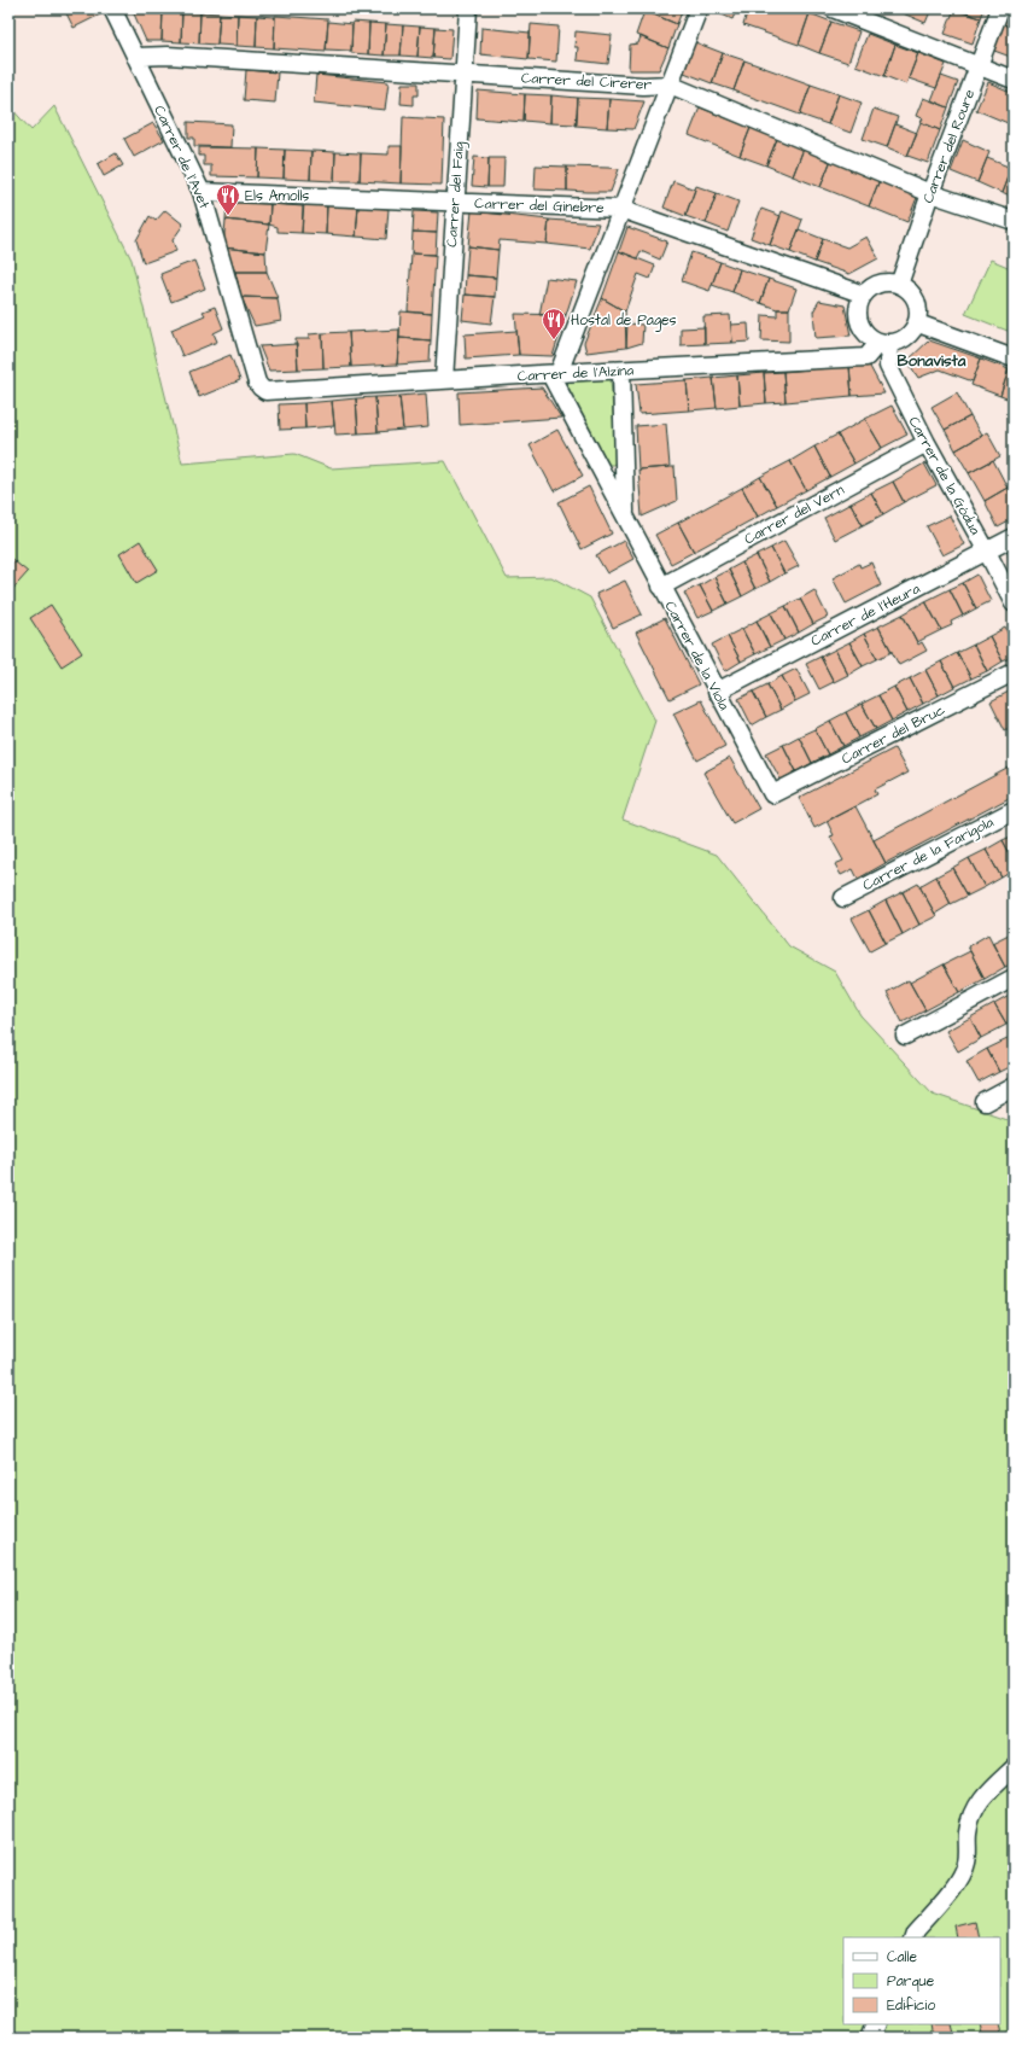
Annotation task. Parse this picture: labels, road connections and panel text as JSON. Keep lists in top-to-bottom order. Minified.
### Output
{"streets":{"street":["Carrer del Cirerer","Carrer del Roure","Carrer de l'Avet","Carrer del Faig","Carrer del Ginebre","Carrer de l'Alzina","Carrer de la Gódua","Carrer del Vern","Carrer de l'Heura","Carrer de la Viola","Carrer del Bruc","Carrer de la Farigola"]},"crossings":[["Carrer del Cirerer","Carrer del Roure"],["Carrer del Cirerer","Carrer de l'Avet"],["Carrer del Cirerer","Carrer del Faig"],["Carrer del Roure","Carrer del Ginebre"],["Carrer del Roure","Carrer de l'Alzina"],["Carrer del Roure","Carrer de la Gódua"],["Carrer de l'Avet","Carrer del Ginebre"],["Carrer de l'Avet","Carrer de l'Alzina"],["Carrer del Faig","Carrer del Ginebre"],["Carrer del Faig","Carrer de l'Alzina"],["Carrer del Ginebre","Carrer de l'Alzina"],["Carrer del Ginebre","Carrer de la Gódua"],["Carrer de l'Alzina","Carrer de la Gódua"],["Carrer de l'Alzina","Carrer de la Viola"],["Carrer de la Gódua","Carrer del Vern"],["Carrer de la Gódua","Carrer de l'Heura"],["Carrer del Vern","Carrer de la Viola"],["Carrer de l'Heura","Carrer de la Viola"],["Carrer de la Viola","Carrer del Bruc"]],"districts":["Bonavista"],"places":{"restaurant":["Els Amolls","Hostal de Pages"]},"legend":["Calle","Parque","Edificio"]}
